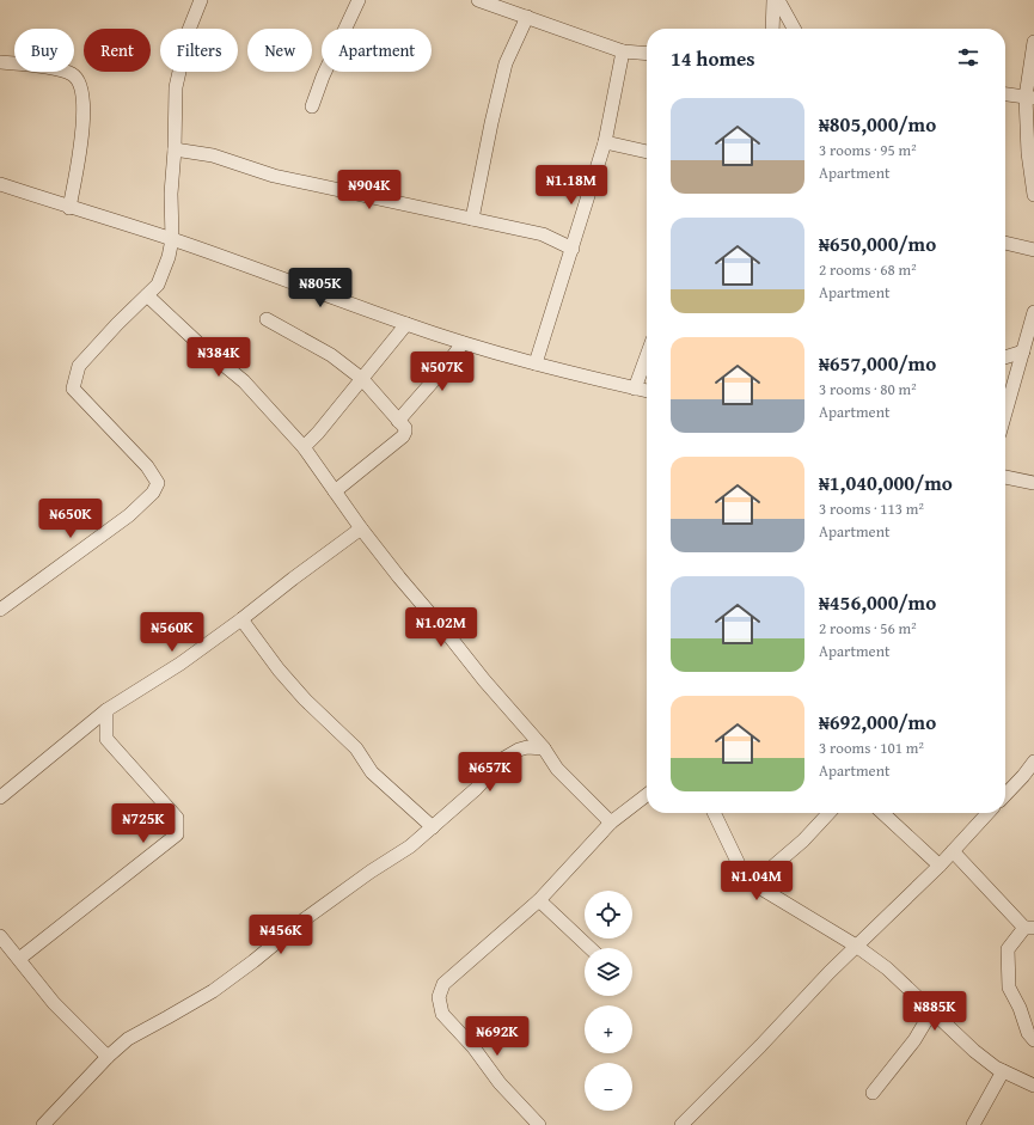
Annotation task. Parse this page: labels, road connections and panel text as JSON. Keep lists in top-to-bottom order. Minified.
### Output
{"page":{"chip":["Buy","Rent","Filters","New","Apartment"],"heading":"14 homes","list":[{"name":"₦805,000/mo","note":"3 rooms · 95 m² · Apartment"},{"name":"₦650,000/mo","note":"2 rooms · 68 m² · Apartment"},{"name":"₦657,000/mo","note":"3 rooms · 80 m² · Apartment"},{"name":"₦1,040,000/mo","note":"3 rooms · 113 m² · Apartment"},{"name":"₦456,000/mo","note":"2 rooms · 56 m² · Apartment"},{"name":"₦692,000/mo","note":"3 rooms · 101 m² · Apartment"}],"price":["₦1.18M","₦904K","₦805K","₦384K","₦507K","₦650K","₦1.02M","₦560K","₦657K","₦725K","₦1.04M","₦456K","₦885K","₦692K"],"map_buttons":["+","−"]}}
